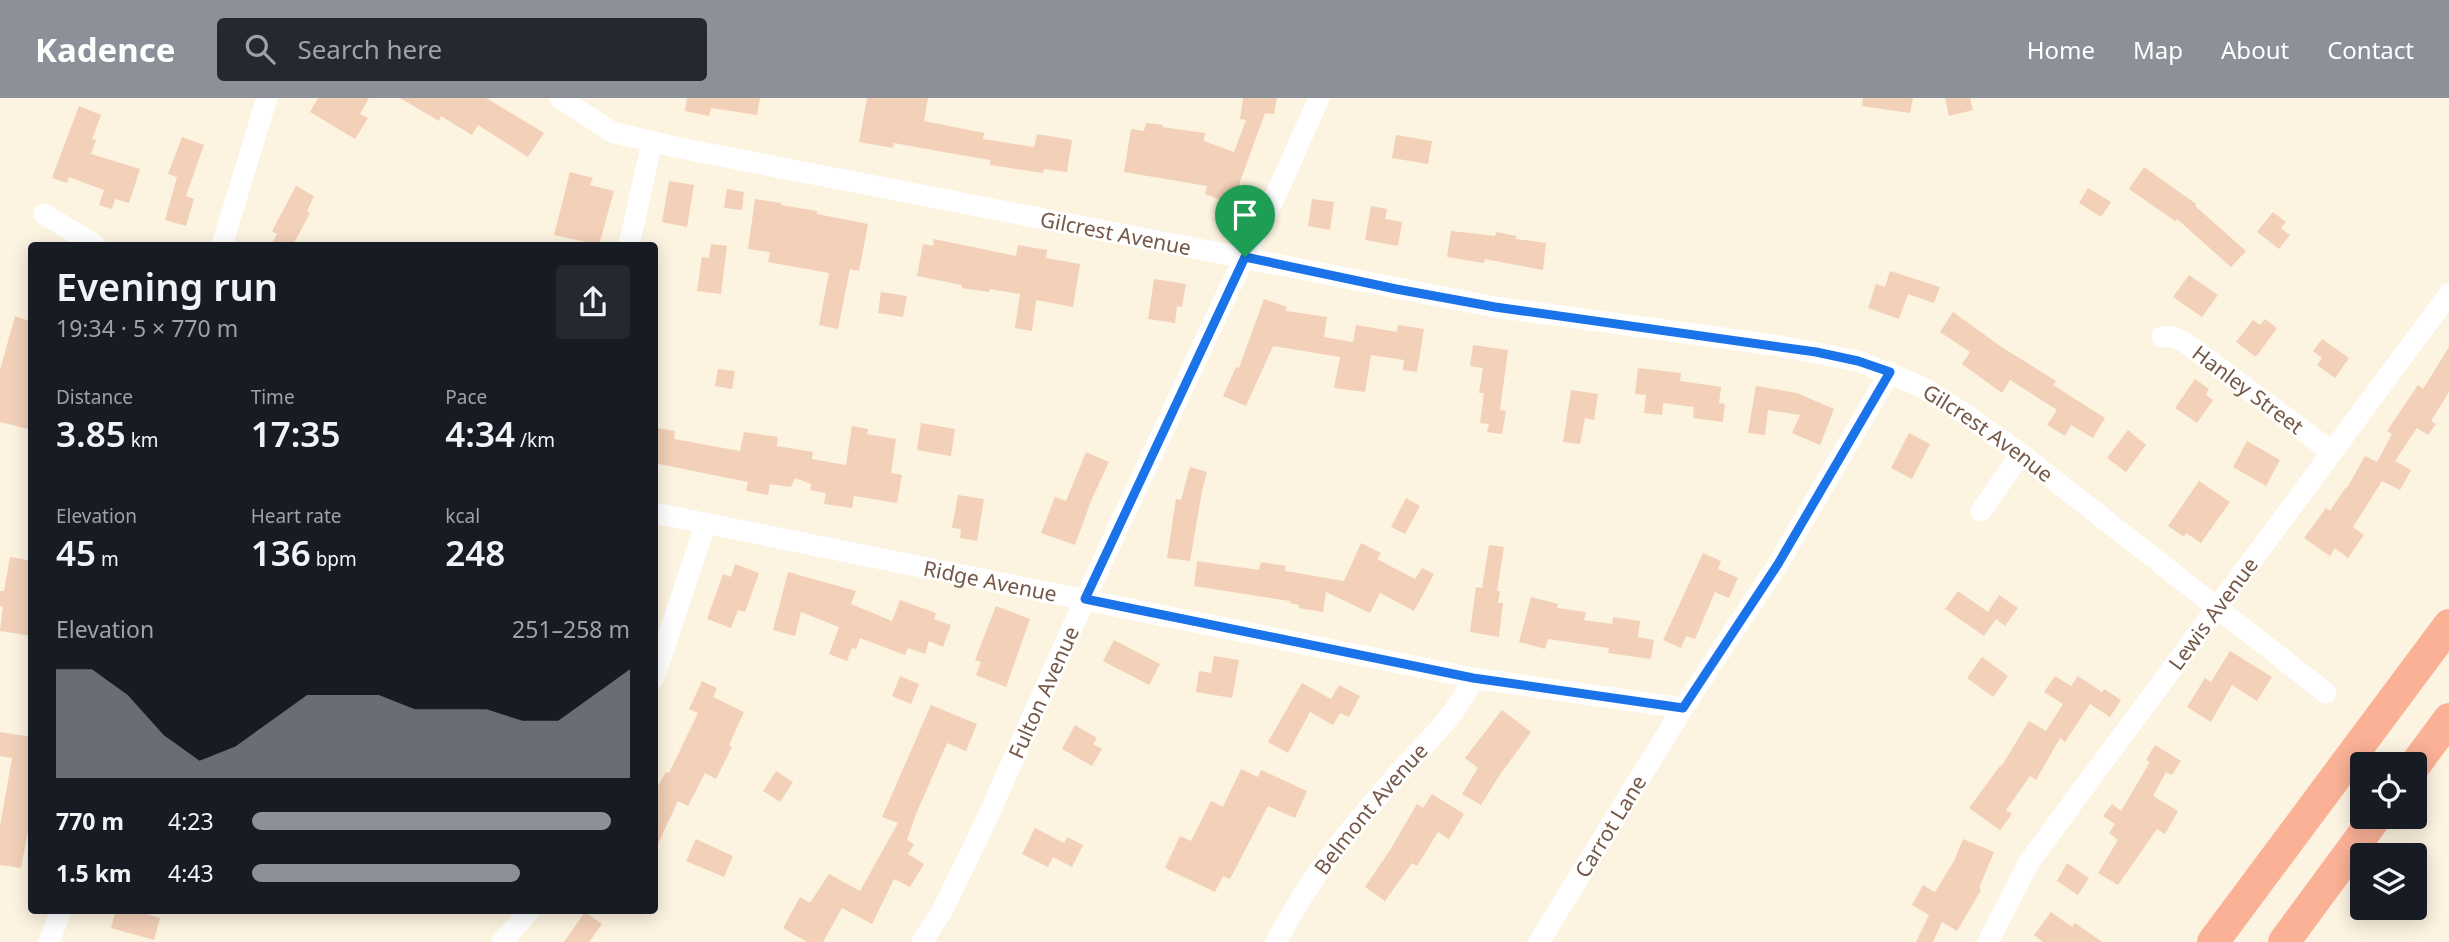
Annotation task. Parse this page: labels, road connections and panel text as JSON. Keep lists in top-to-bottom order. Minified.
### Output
{"streets":{"street":["Gilcrest Avenue","Hanley Street","Ridge Avenue","Lewis Avenue","Fulton Avenue","Belmont Avenue","Carrot Lane"]},"crossings":[["Gilcrest Avenue","Lewis Avenue"],["Gilcrest Avenue","Fulton Avenue"],["Hanley Street","Lewis Avenue"],["Ridge Avenue","Fulton Avenue"],["Ridge Avenue","Belmont Avenue"],["Ridge Avenue","Carrot Lane"]],"page":{"header":"Kadence","search":"Search here","nav":["Home","Map","About","Contact"],"heading":["Evening run","19:34 · 5 × 770 m"],"stats":[["Distance","3.85 km"],["Time","17:35"],["Pace","4:34 /km"],["Elevation","45 m"],["Heart rate","136 bpm"],["kcal","248"]],"chart":["Elevation","251–258 m"],"list":[{"name":"770 m","note":"4:23"},{"name":"1.5 km","note":"4:43"}]}}
